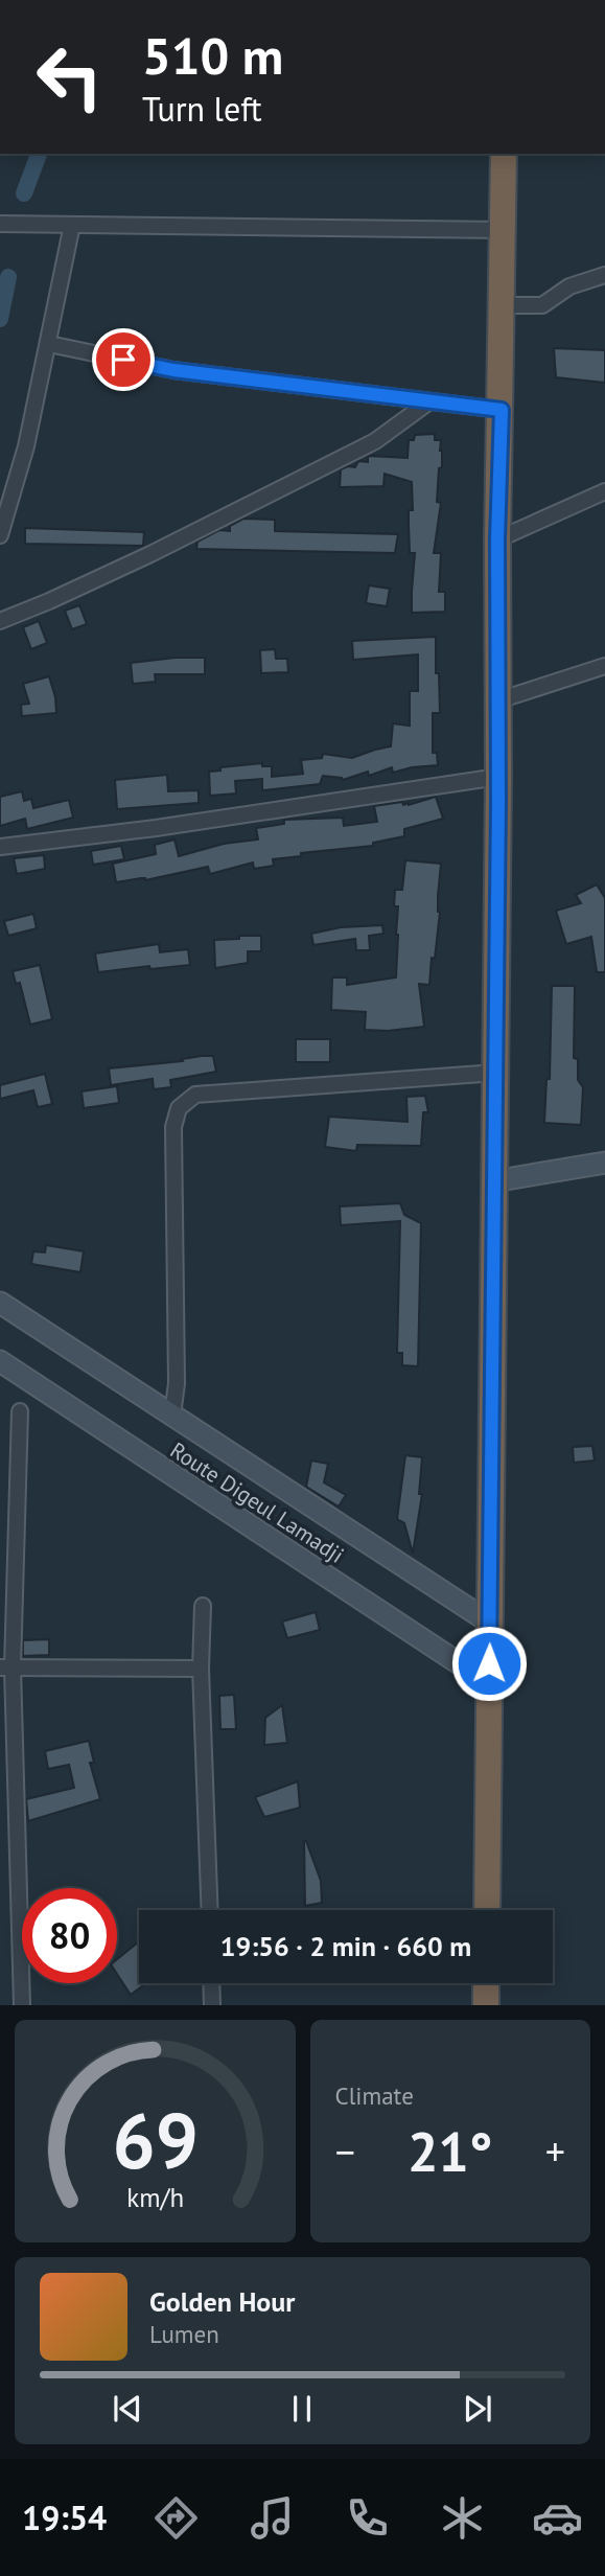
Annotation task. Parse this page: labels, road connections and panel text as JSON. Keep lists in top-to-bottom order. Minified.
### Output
{"streets":{"main road":["Route Digeul Lamadji"]},"page":{"turn":["510 m","Turn left"],"limit":"80","trip":"19:56 · 2 min · 660 m","tile":"Climate","heat":["−","21°","+"],"song":["Golden Hour","Lumen"],"tabs":"19:54","gauge":["69","km/h"]}}
